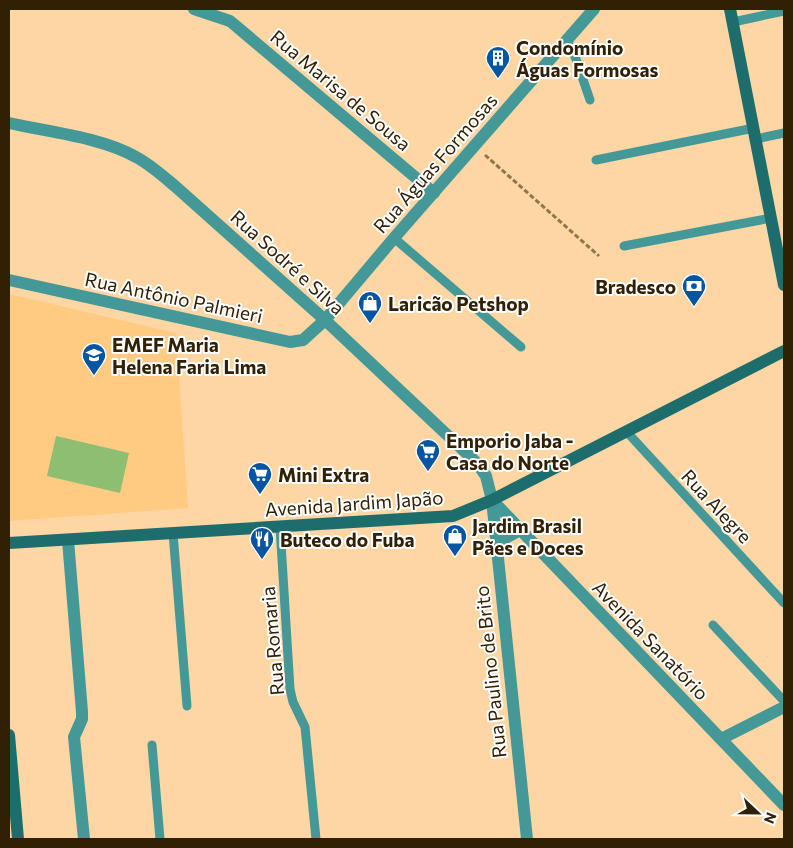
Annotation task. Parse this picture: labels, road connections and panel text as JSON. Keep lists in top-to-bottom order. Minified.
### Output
{"streets":{"main road":["Avenida Jardim Japão"],"street":["Rua Marisa de Sousa","Rua Águas Formosas","Rua Sodré e Silva","Rua Antônio Palmieri","Avenida Sanatório","Rua Paulino de Brito"],"lane":["Rua Alegre","Rua Romaria"]},"crossings":[["Rua Marisa de Sousa","Rua Águas Formosas"],["Rua Águas Formosas","Rua Sodré e Silva"],["Rua Águas Formosas","Rua Antônio Palmieri"],["Rua Sodré e Silva","Rua Antônio Palmieri"],["Rua Sodré e Silva","Avenida Jardim Japão"],["Rua Sodré e Silva","Avenida Sanatório"],["Rua Sodré e Silva","Rua Paulino de Brito"],["Avenida Jardim Japão","Rua Alegre"],["Avenida Jardim Japão","Avenida Sanatório"],["Avenida Jardim Japão","Rua Romaria"],["Avenida Jardim Japão","Rua Paulino de Brito"],["Avenida Sanatório","Rua Paulino de Brito"]],"places":{"building":["Condomínio Águas Formosas"],"bank":["Bradesco"],"shop":["Laricão Petshop","Jardim Brasil Pães e Doces"],"school or university":["EMEF Maria Helena Faria Lima"],"supermarket":["Emporio Jaba - Casa do Norte","Mini Extra"],"restaurant":["Buteco do Fuba"]},"north":"right"}
